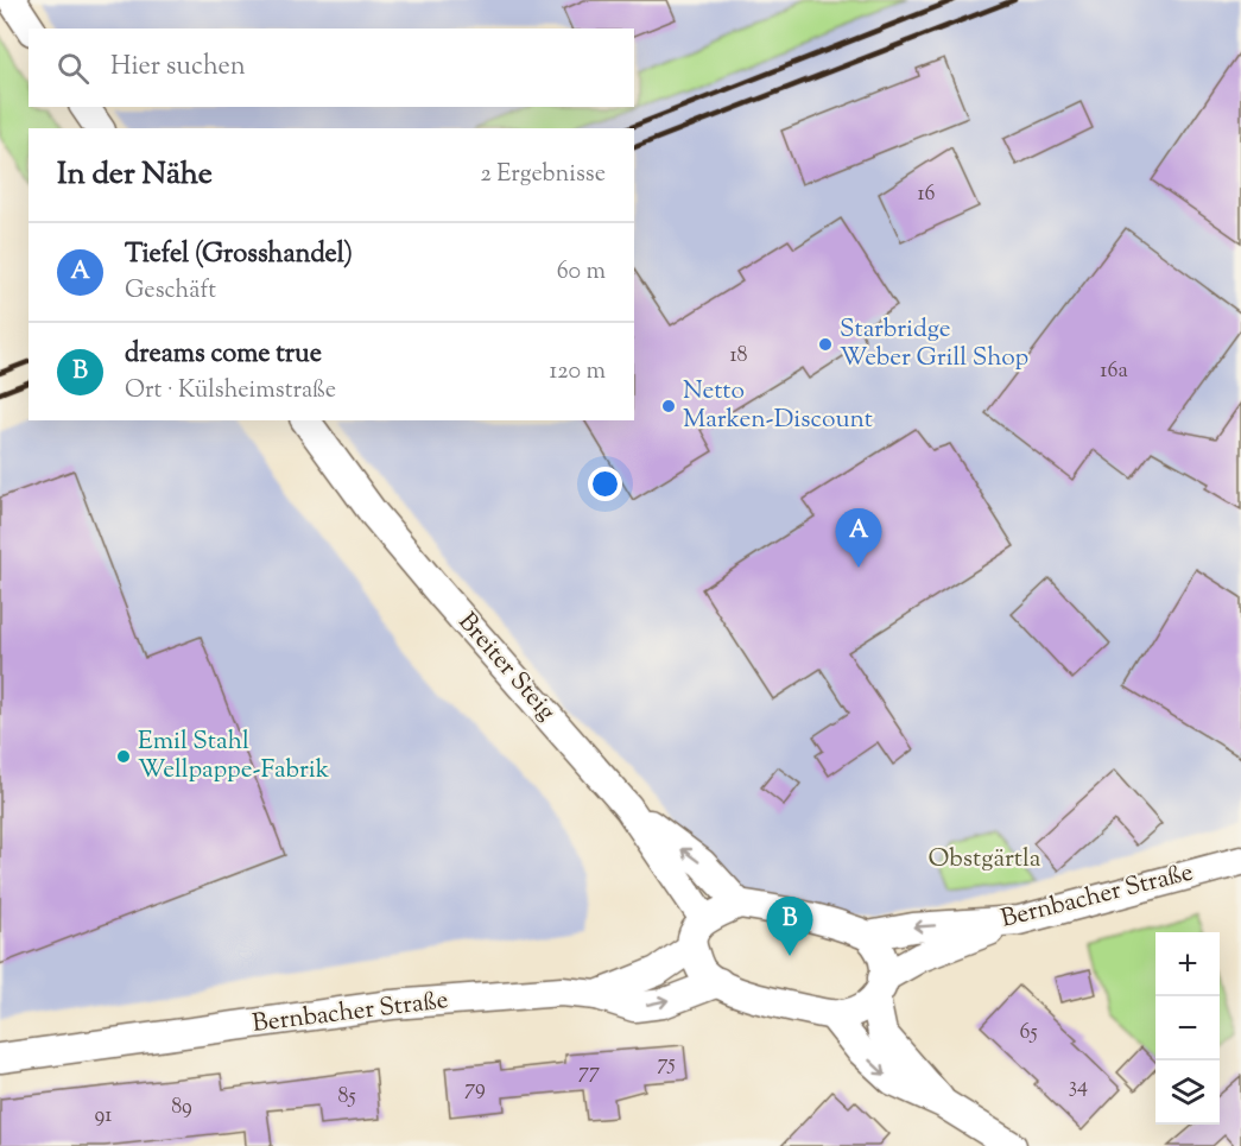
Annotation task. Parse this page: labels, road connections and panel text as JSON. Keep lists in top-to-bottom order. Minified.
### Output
{"streets":{"street":["Breiter Steig","Bernbacher Straße"]},"parks":["Obstgärtla"],"places":["Starbridge Weber Grill Shop","Netto Marken-Discount","Emil Stahl Wellpappe-Fabrik"],"house_numbers":["16","18","16a","65","75","77","34","79","85","89","91"],"page":{"search":"Hier suchen","heading":["In der Nähe","2 Ergebnisse"],"list":[{"mark":"A","name":"Tiefel (Grosshandel)","note":"Geschäft","value":"60 m"},{"mark":"B","name":"dreams come true","note":"Ort · Külsheimstraße","value":"120 m"}],"pins":["A","B"],"map_buttons":["+","−"]}}
